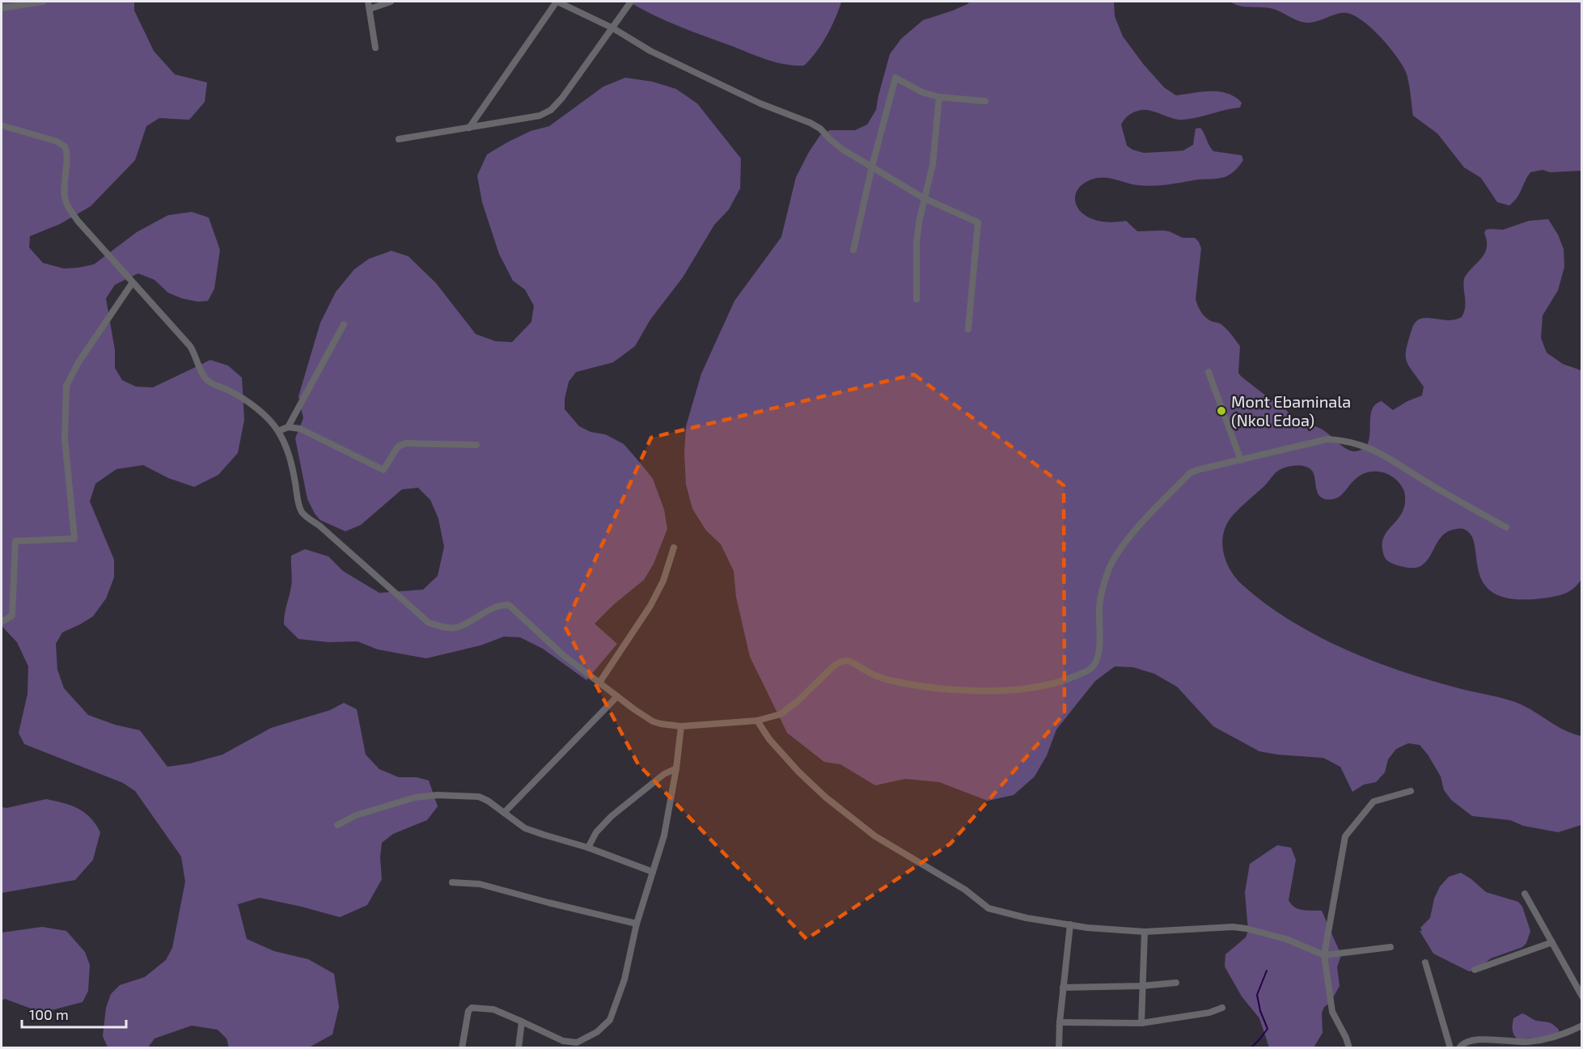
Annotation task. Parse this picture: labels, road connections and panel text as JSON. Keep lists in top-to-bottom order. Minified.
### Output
{"places":["Mont Ebaminala (Nkol Edoa)"],"scale_bar":"100 m"}
